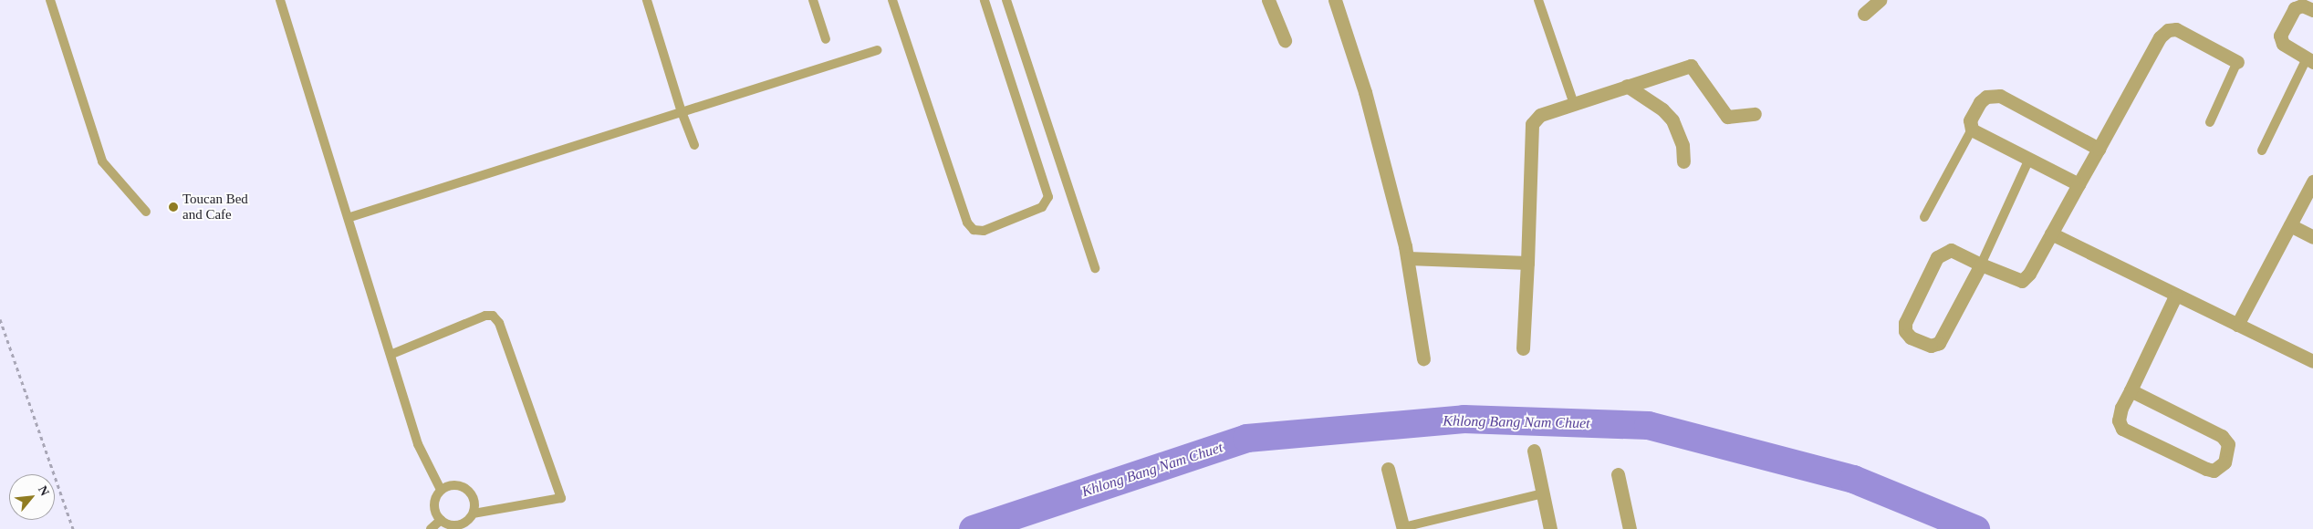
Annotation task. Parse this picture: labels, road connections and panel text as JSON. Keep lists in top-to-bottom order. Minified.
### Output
{"water":["Khlong Bang Nam Chuet"],"places":["Toucan Bed and Cafe"],"north":"top right"}
